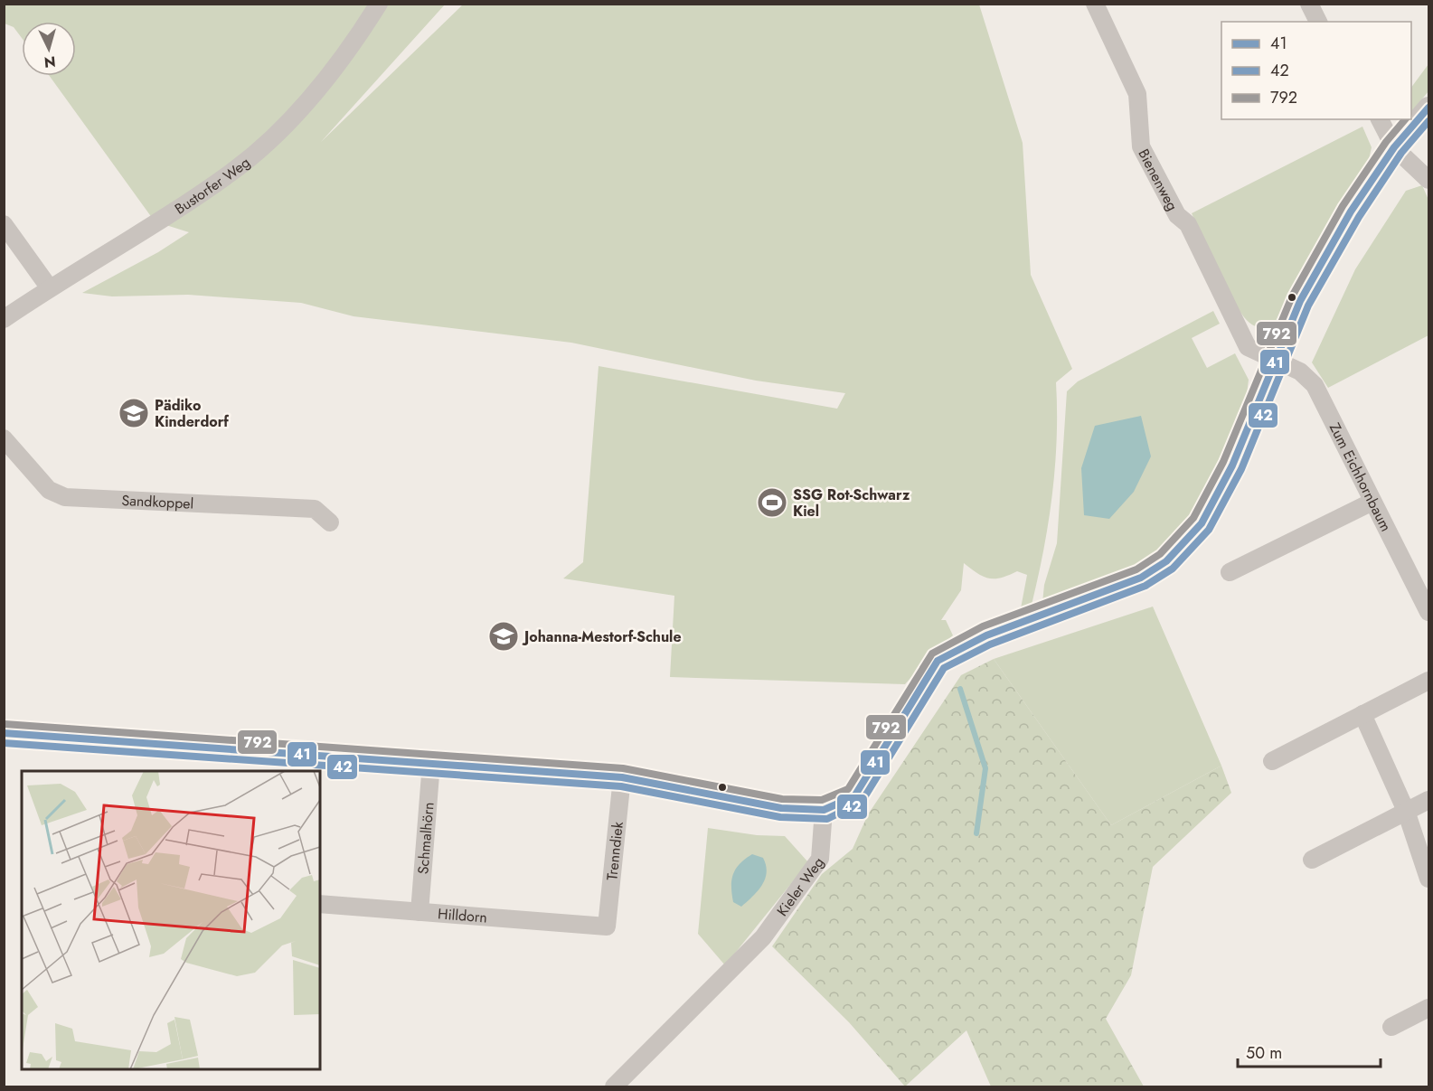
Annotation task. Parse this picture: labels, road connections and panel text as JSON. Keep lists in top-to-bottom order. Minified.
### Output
{"streets":{"street":["Bienenweg","Bustorfer Weg","Zum Eichhornbaum","Sandkoppel","Schmalhörn","Trenndiek","Kieler Weg","Hilldorn"]},"crossings":[["Bienenweg","Zum Eichhornbaum"],["Schmalhörn","Hilldorn"],["Trenndiek","Hilldorn"]],"places":{"school or university":["Pädiko Kinderdorf","Johanna-Mestorf-Schule"],"sports":["SSG Rot-Schwarz Kiel"]},"lines":["transit line 41","transit line 792","transit line 42"],"legend":["41","42","792"],"scale_bar":"50 m","north":"bottom"}
